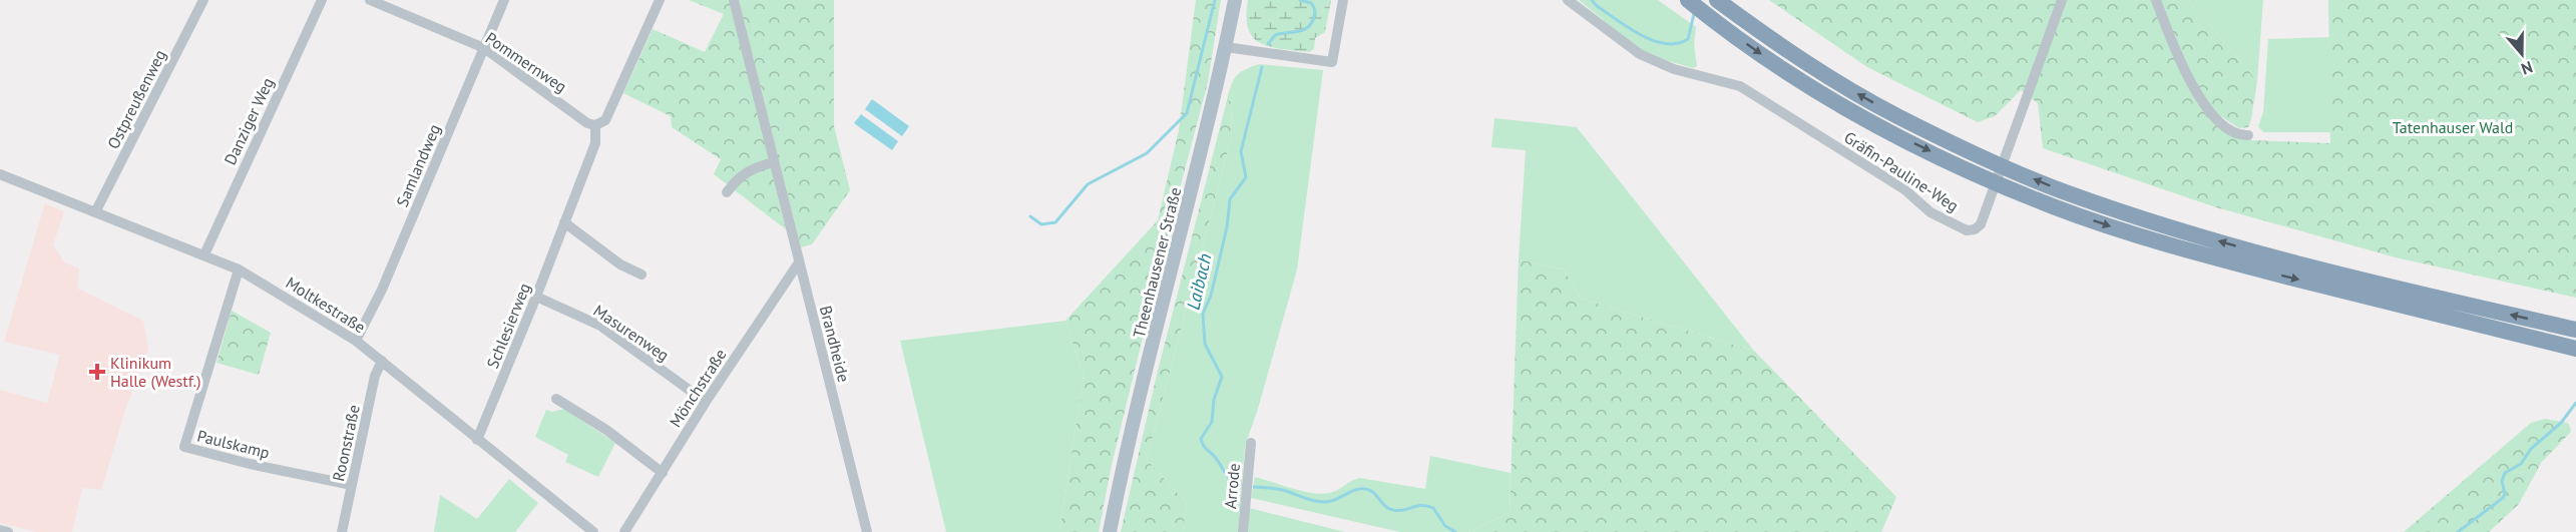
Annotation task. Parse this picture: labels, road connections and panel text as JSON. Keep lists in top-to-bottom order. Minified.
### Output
{"streets":{"main road":["Theenhausener Straße"],"street":["Pommernweg","Ostpreußenweg","Danziger Weg","Samlandweg","Gräfin-Pauline-Weg","Moltkestraße","Schlesierweg","Masurenweg","Brandheide","Mönchstraße","Roonstraße","Paulskamp","Arrode"]},"crossings":[["Pommernweg","Samlandweg"],["Pommernweg","Schlesierweg"],["Ostpreußenweg","Moltkestraße"],["Danziger Weg","Moltkestraße"],["Samlandweg","Moltkestraße"],["Moltkestraße","Schlesierweg"],["Moltkestraße","Roonstraße"],["Moltkestraße","Paulskamp"],["Schlesierweg","Masurenweg"],["Masurenweg","Mönchstraße"],["Brandheide","Mönchstraße"],["Roonstraße","Paulskamp"]],"water":["Laibach"],"parks":["Tatenhauser Wald"],"places":{"health":["Klinikum Halle (Westf.)"]},"north":"bottom"}
